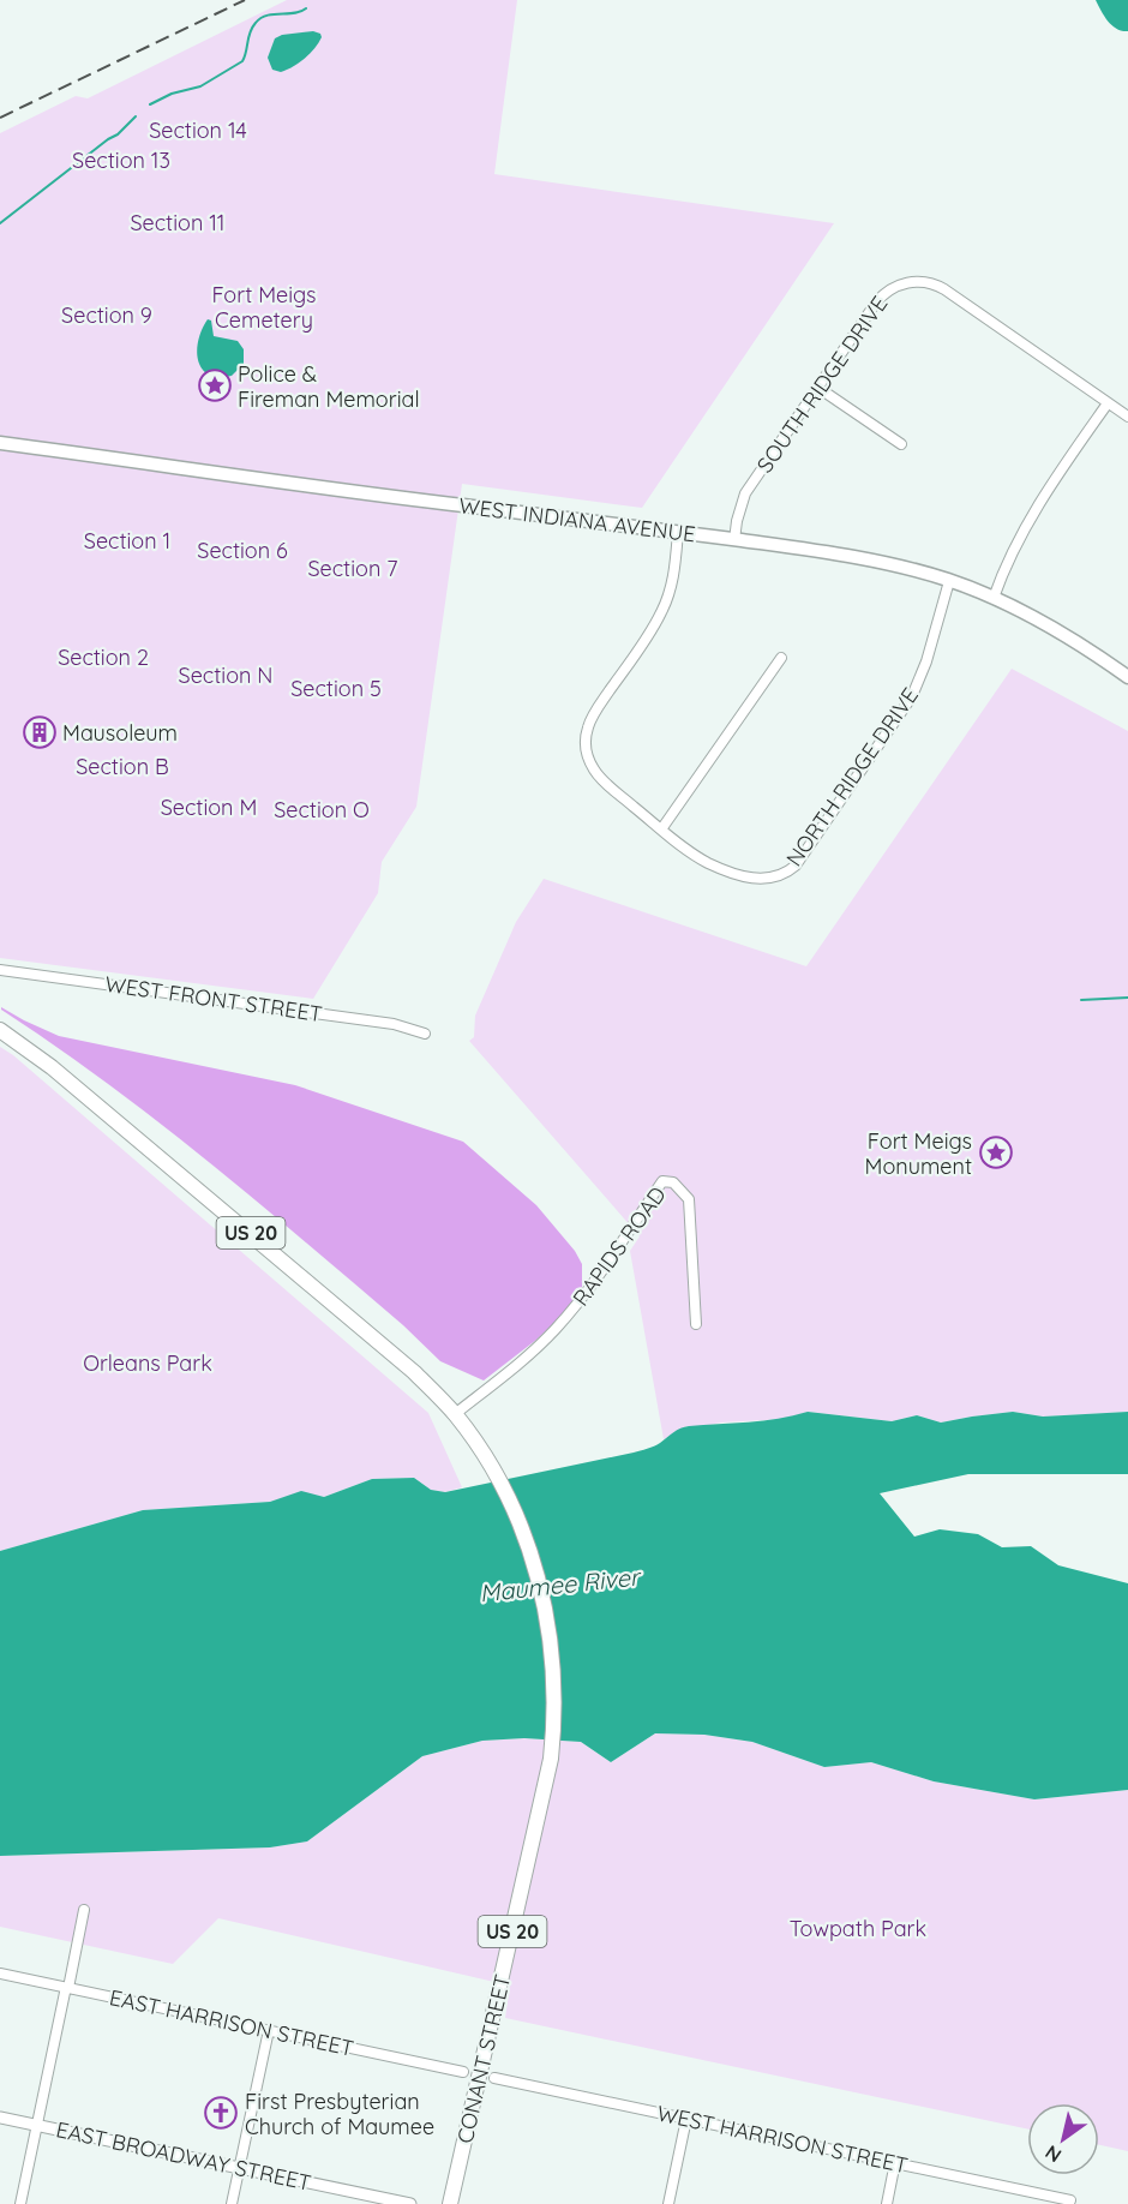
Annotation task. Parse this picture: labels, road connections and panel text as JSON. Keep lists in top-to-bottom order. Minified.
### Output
{"streets":{"main road":["WEST INDIANA AVENUE","US 20","CONANT STREET"],"street":["SOUTH RIDGE DRIVE","NORTH RIDGE DRIVE","WEST FRONT STREET","RAPIDS ROAD","EAST HARRISON STREET","WEST HARRISON STREET","EAST BROADWAY STREET"]},"crossings":[["SOUTH RIDGE DRIVE","WEST INDIANA AVENUE"],["WEST INDIANA AVENUE","NORTH RIDGE DRIVE"],["US 20","RAPIDS ROAD"],["US 20","CONANT STREET"],["RAPIDS ROAD","CONANT STREET"]],"water":["Maumee River"],"parks":["Section 14","Section 13","Section 11","Fort Meigs Cemetery","Section 9","Section 1","Section 6","Section 7","Section 2","Section N","Section 5","Section B","Section M","Section O","Orleans Park","Towpath Park"],"places":{"place":["Police & Fireman Memorial","Fort Meigs Monument"],"building":["Mausoleum"],"church":["First Presbyterian Church of Maumee"]},"north":"bottom left"}
